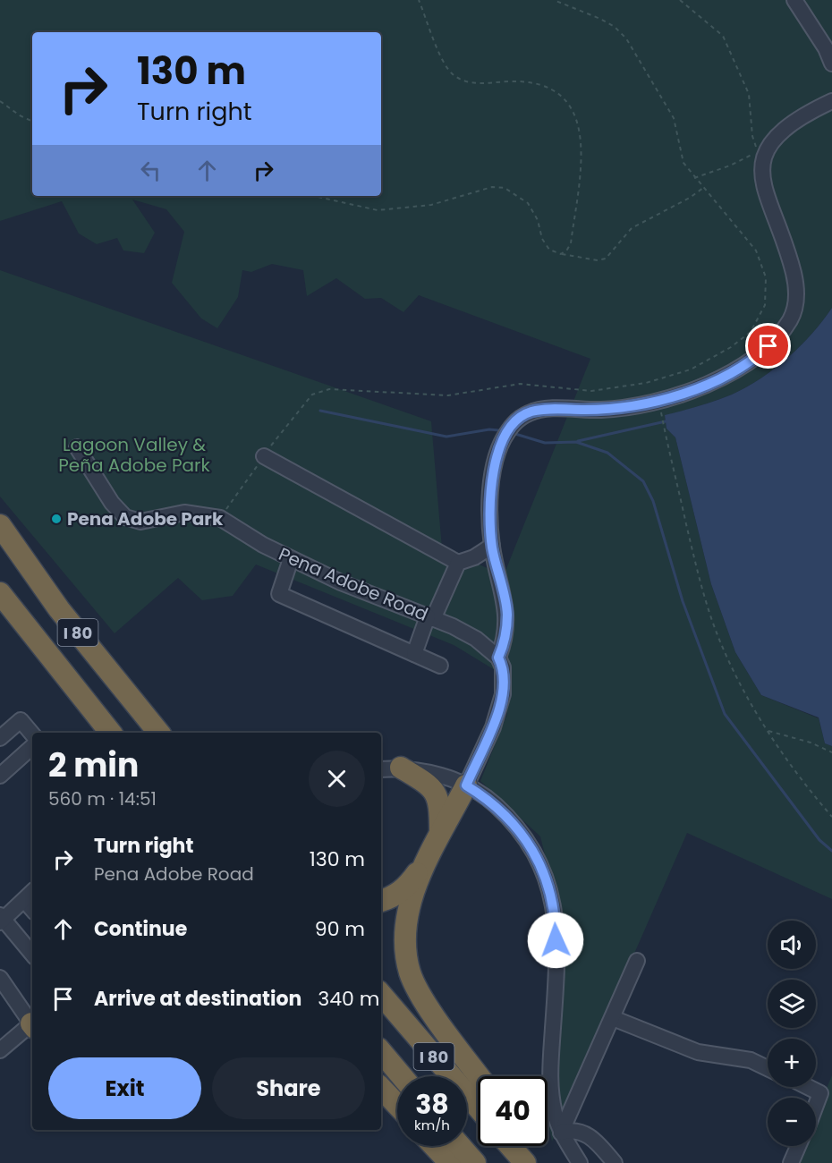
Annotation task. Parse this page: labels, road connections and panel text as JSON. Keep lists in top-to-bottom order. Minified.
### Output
{"streets":{"highway":["I 80"],"street":["Pena Adobe Road"]},"parks":["Lagoon Valley & Peña Adobe Park"],"places":["Pena Adobe Park"],"page":{"turn":["130 m","Turn right"],"heading":["2 min","560 m · 14:51"],"list":[{"name":"Turn right","note":"Pena Adobe Road","value":"130 m"},{"name":"Continue","value":"90 m"},{"name":"Arrive at destination","value":"340 m"}],"map_buttons":["+","−"],"buttons":["Exit","Share"],"speed":"38 km/h","limit":"40"}}
